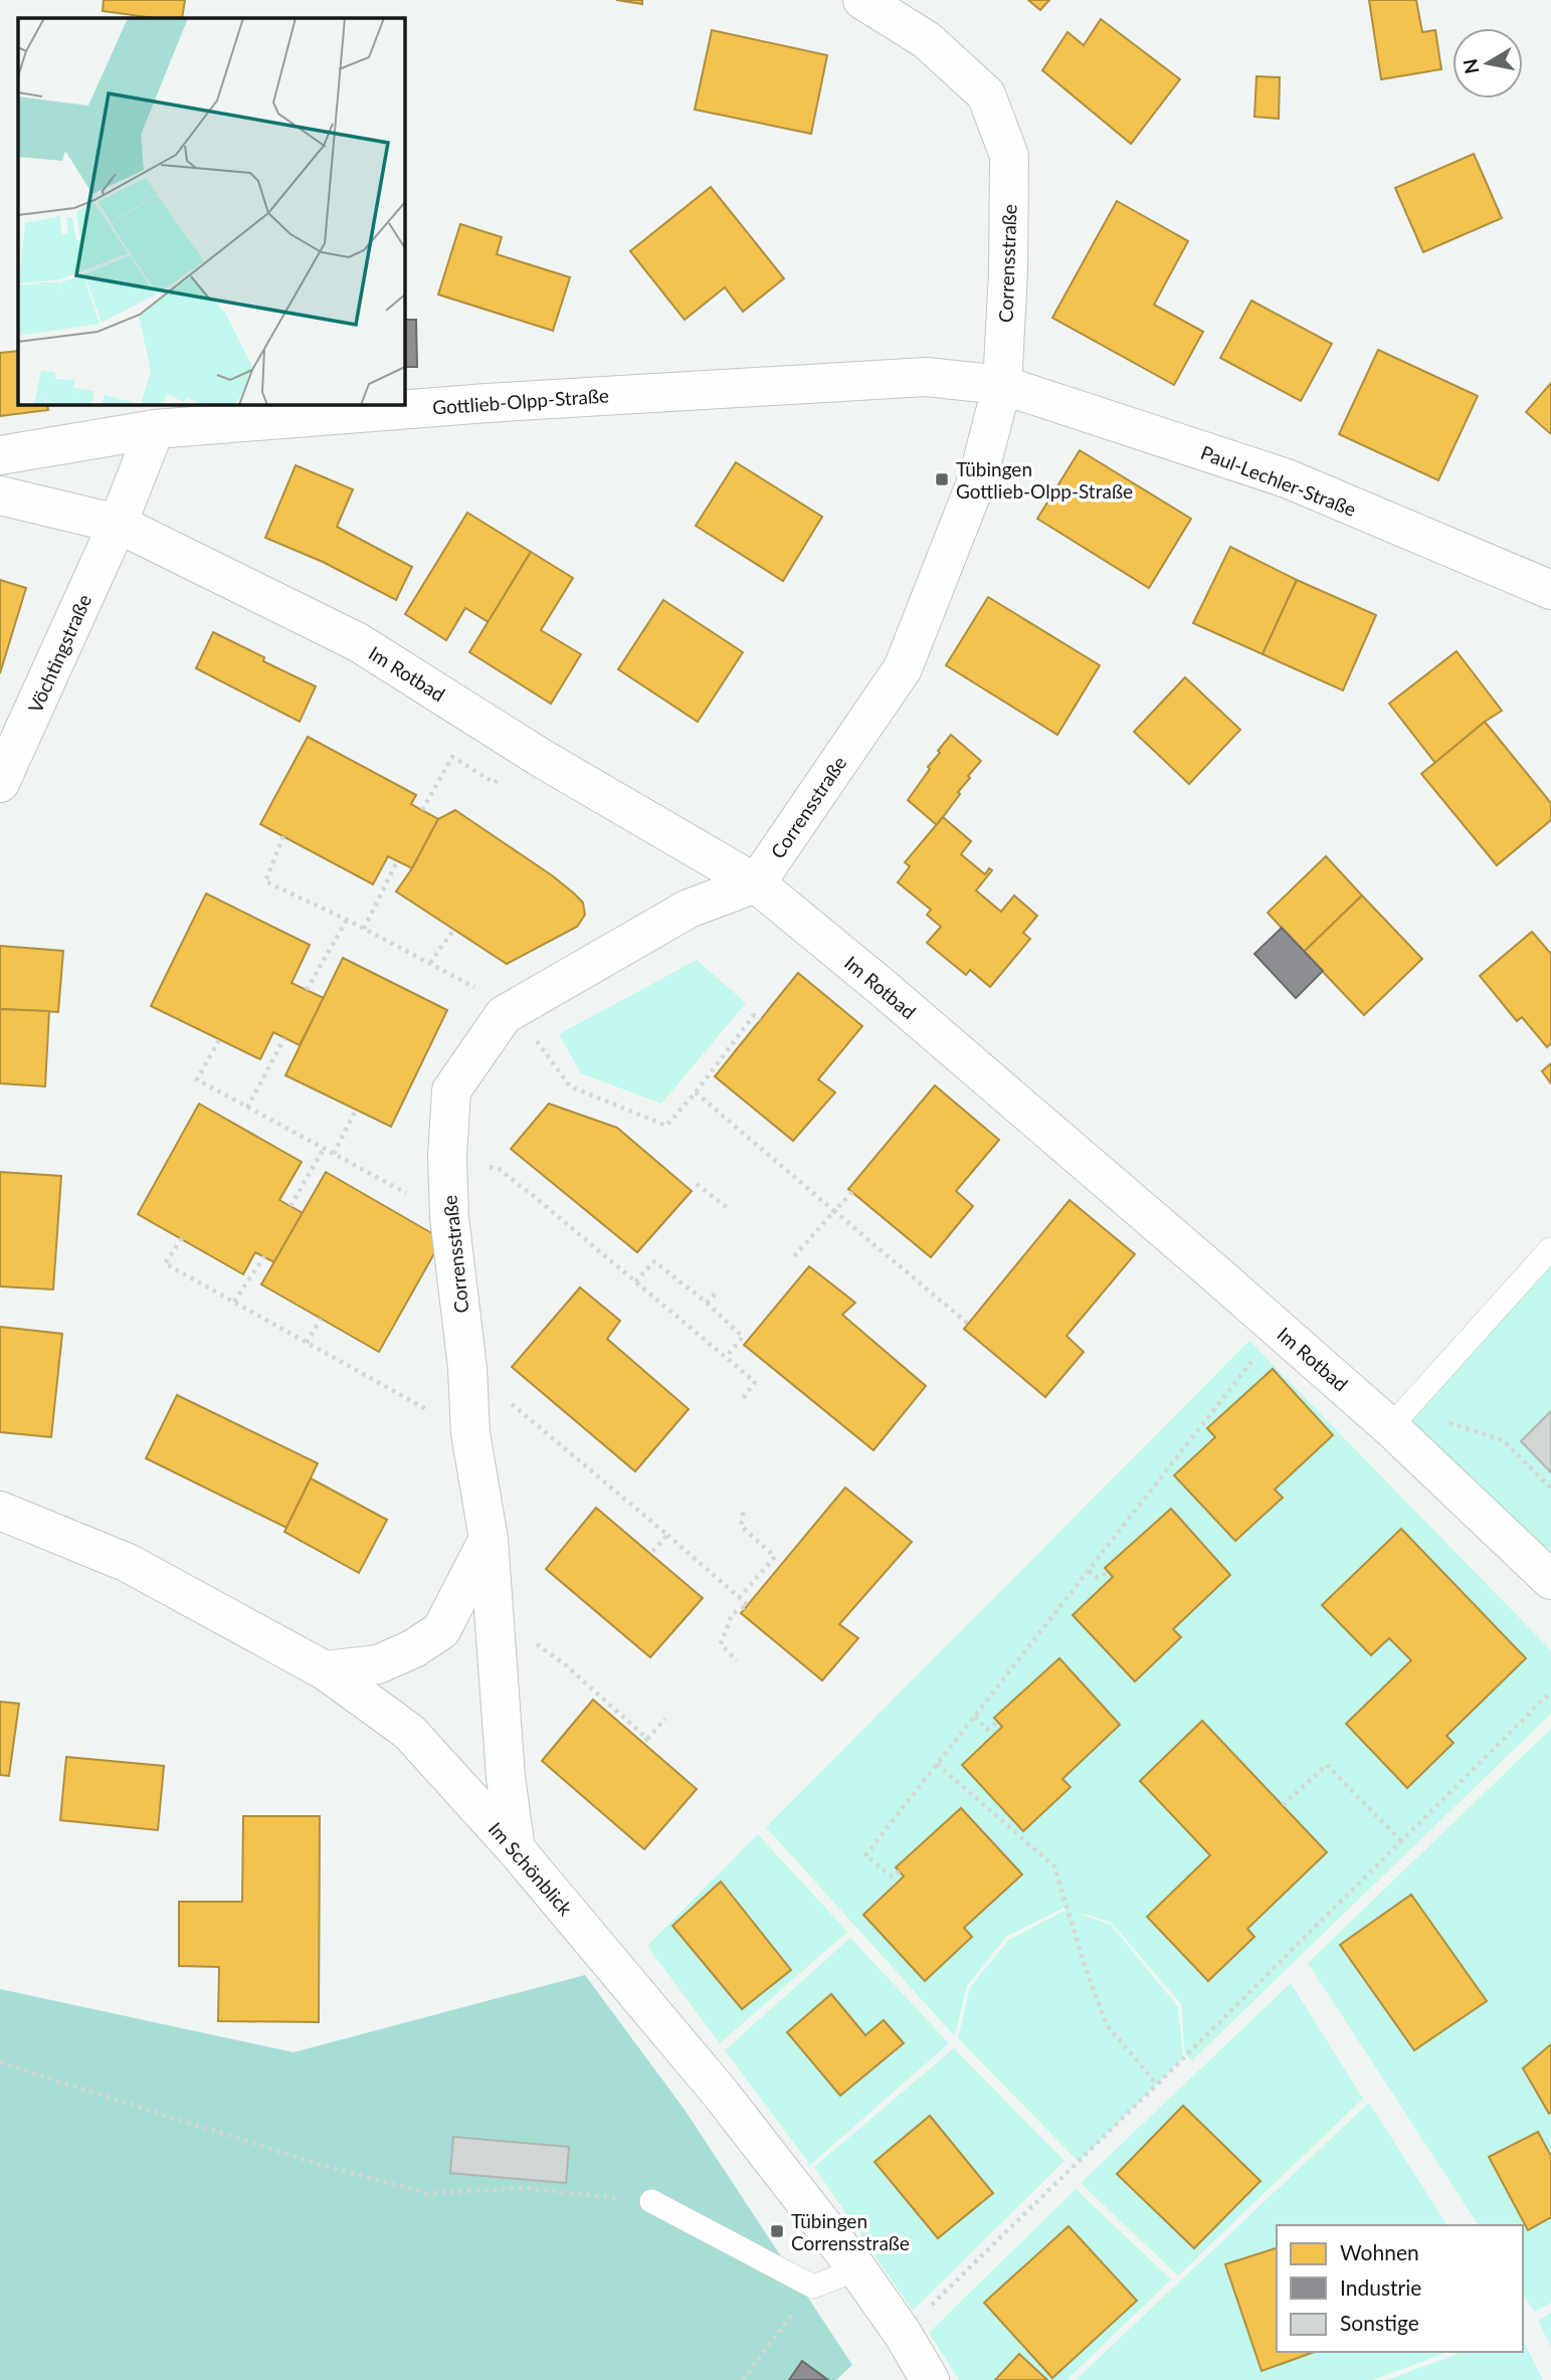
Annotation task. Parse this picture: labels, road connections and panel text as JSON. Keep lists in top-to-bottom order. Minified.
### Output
{"streets":{"street":["Corrensstraße","Gottlieb-Olpp-Straße","Paul-Lechler-Straße","Vöchtingstraße","Im Rotbad","Im Schönblick"]},"crossings":[["Corrensstraße","Gottlieb-Olpp-Straße"],["Corrensstraße","Paul-Lechler-Straße"],["Corrensstraße","Im Rotbad"],["Corrensstraße","Im Schönblick"],["Gottlieb-Olpp-Straße","Paul-Lechler-Straße"],["Vöchtingstraße","Im Rotbad"]],"places":{"transit":["Tübingen Gottlieb-Olpp-Straße","Tübingen Corrensstraße"]},"legend":["Wohnen","Industrie","Sonstige"],"north":"left"}
